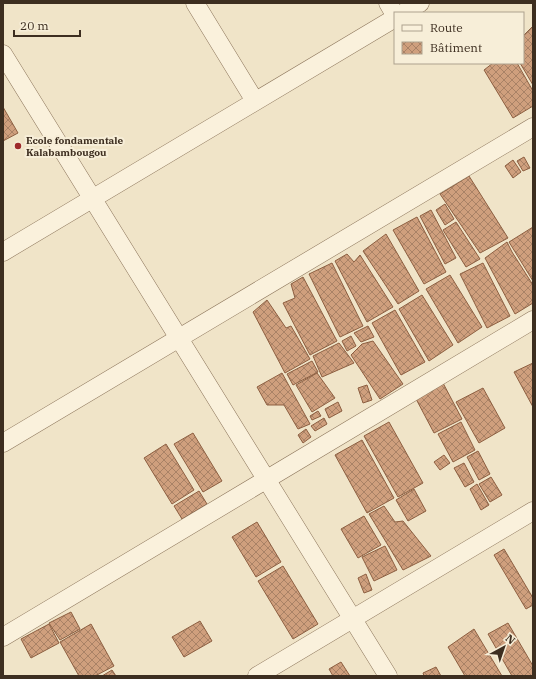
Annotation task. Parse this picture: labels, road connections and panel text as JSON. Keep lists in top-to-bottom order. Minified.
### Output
{"places":["Ecole fondamentale Kalabambougou"],"legend":["Route","Bâtiment"],"scale_bar":"20 m","north":"top right"}
